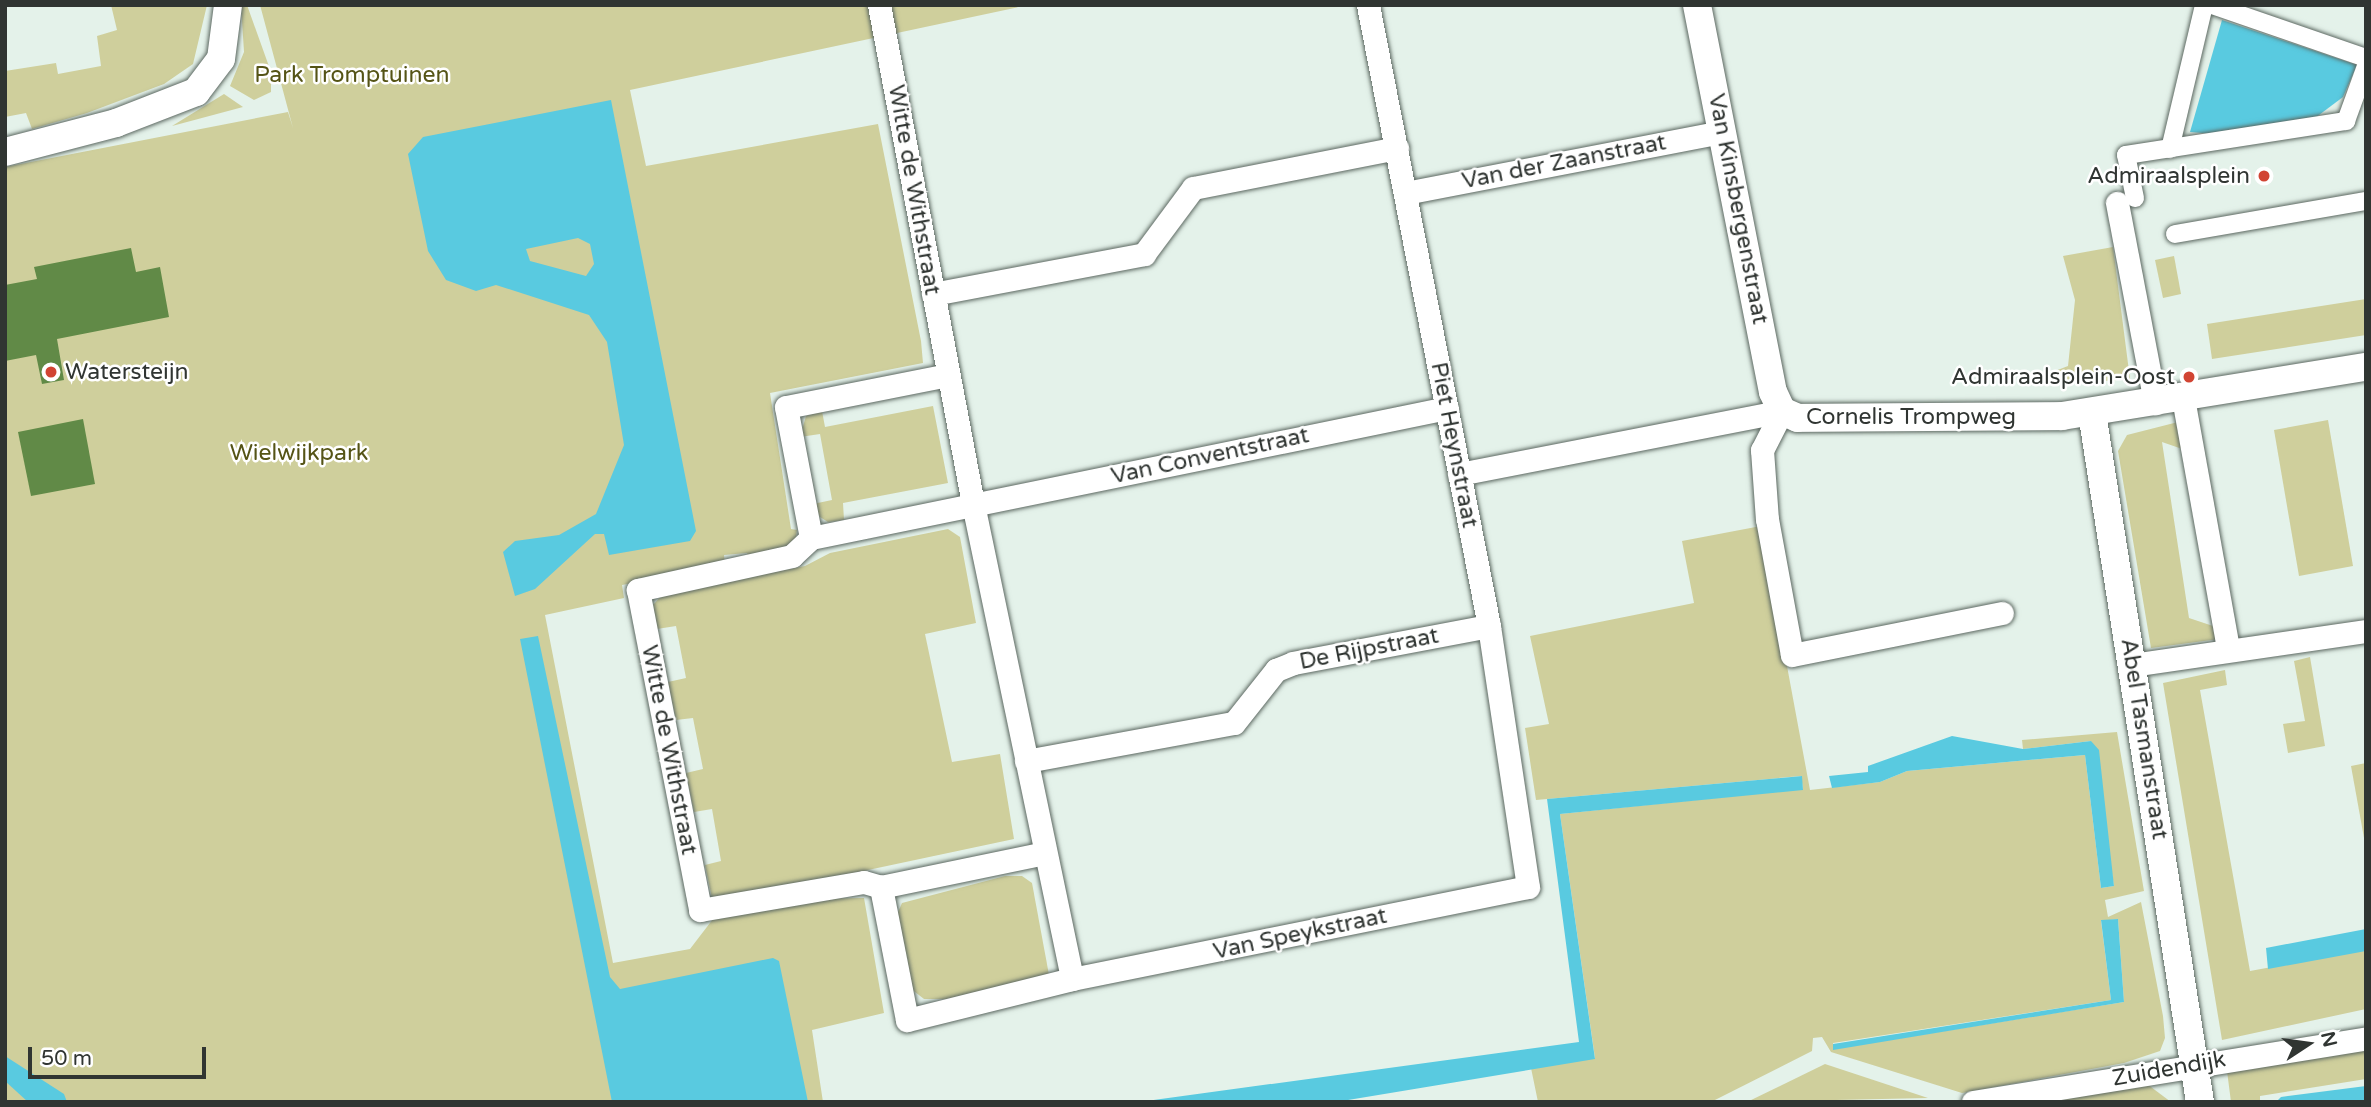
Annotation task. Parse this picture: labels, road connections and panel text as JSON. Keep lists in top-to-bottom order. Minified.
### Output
{"streets":{"street":["Van der Zaanstraat","Witte de Withstraat","Van Kinsbergenstraat","Cornelis Trompweg","Piet Heynstraat","Van Conventstraat","De Rijpstraat","Abel Tasmanstraat","Van Speykstraat","Zuidendijk"]},"crossings":[["Van der Zaanstraat","Van Kinsbergenstraat"],["Van der Zaanstraat","Piet Heynstraat"],["Witte de Withstraat","Van Conventstraat"],["Witte de Withstraat","De Rijpstraat"],["Witte de Withstraat","Van Speykstraat"],["Van Kinsbergenstraat","Cornelis Trompweg"],["Cornelis Trompweg","Piet Heynstraat"],["Cornelis Trompweg","Abel Tasmanstraat"],["Piet Heynstraat","Van Conventstraat"],["Piet Heynstraat","De Rijpstraat"],["Piet Heynstraat","Van Speykstraat"],["Abel Tasmanstraat","Zuidendijk"]],"parks":["Park Tromptuinen","Wielwijkpark"],"places":["Admiraalsplein","Watersteijn","Admiraalsplein-Oost"],"scale_bar":"50 m","north":"right"}
